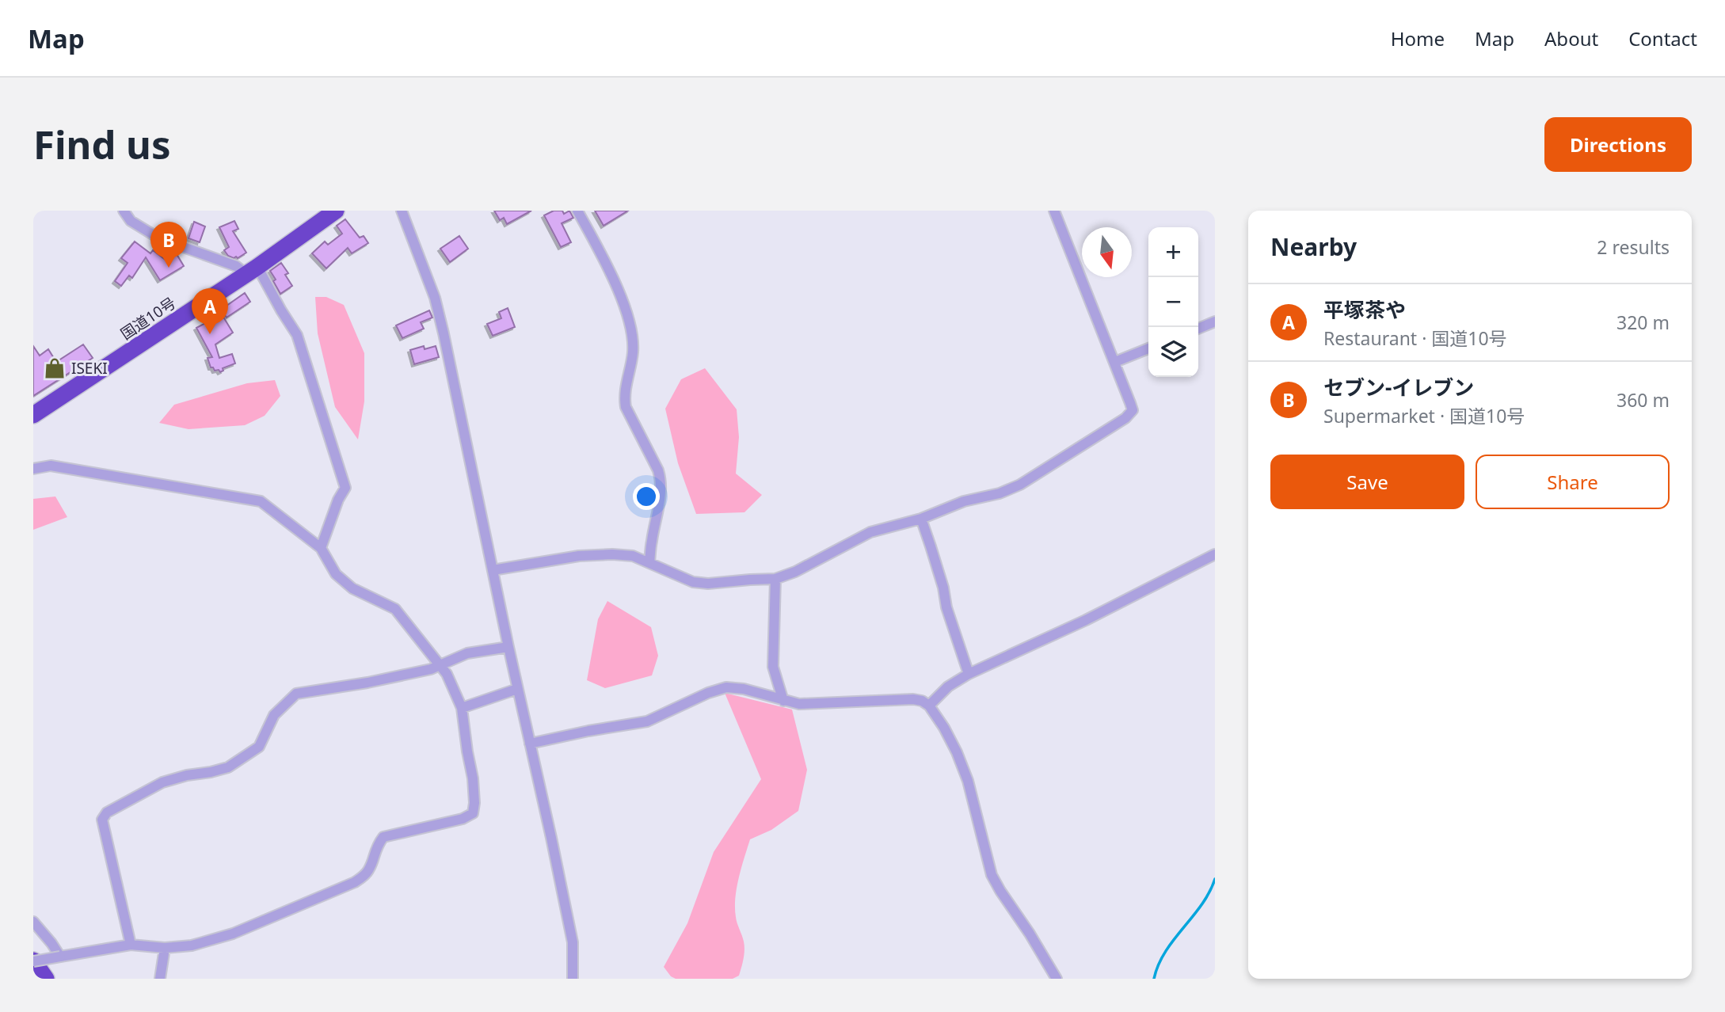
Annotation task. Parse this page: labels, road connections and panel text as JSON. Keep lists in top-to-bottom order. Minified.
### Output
{"streets":{"highway":["国道10号"]},"places":{"shop":["ISEKI"]},"north":"bottom","page":{"header":"Map","nav":["Home","Map","About","Contact"],"buttons":["Directions",["Save","Share"]],"title":"Find us","heading":["Nearby","2 results"],"pins":["B","A"],"map_buttons":["+","−"],"list":[{"mark":"A","name":"平塚茶や","note":"Restaurant · 国道10号","value":"320 m"},{"mark":"B","name":"セブン-イレブン","note":"Supermarket · 国道10号","value":"360 m"}]}}
